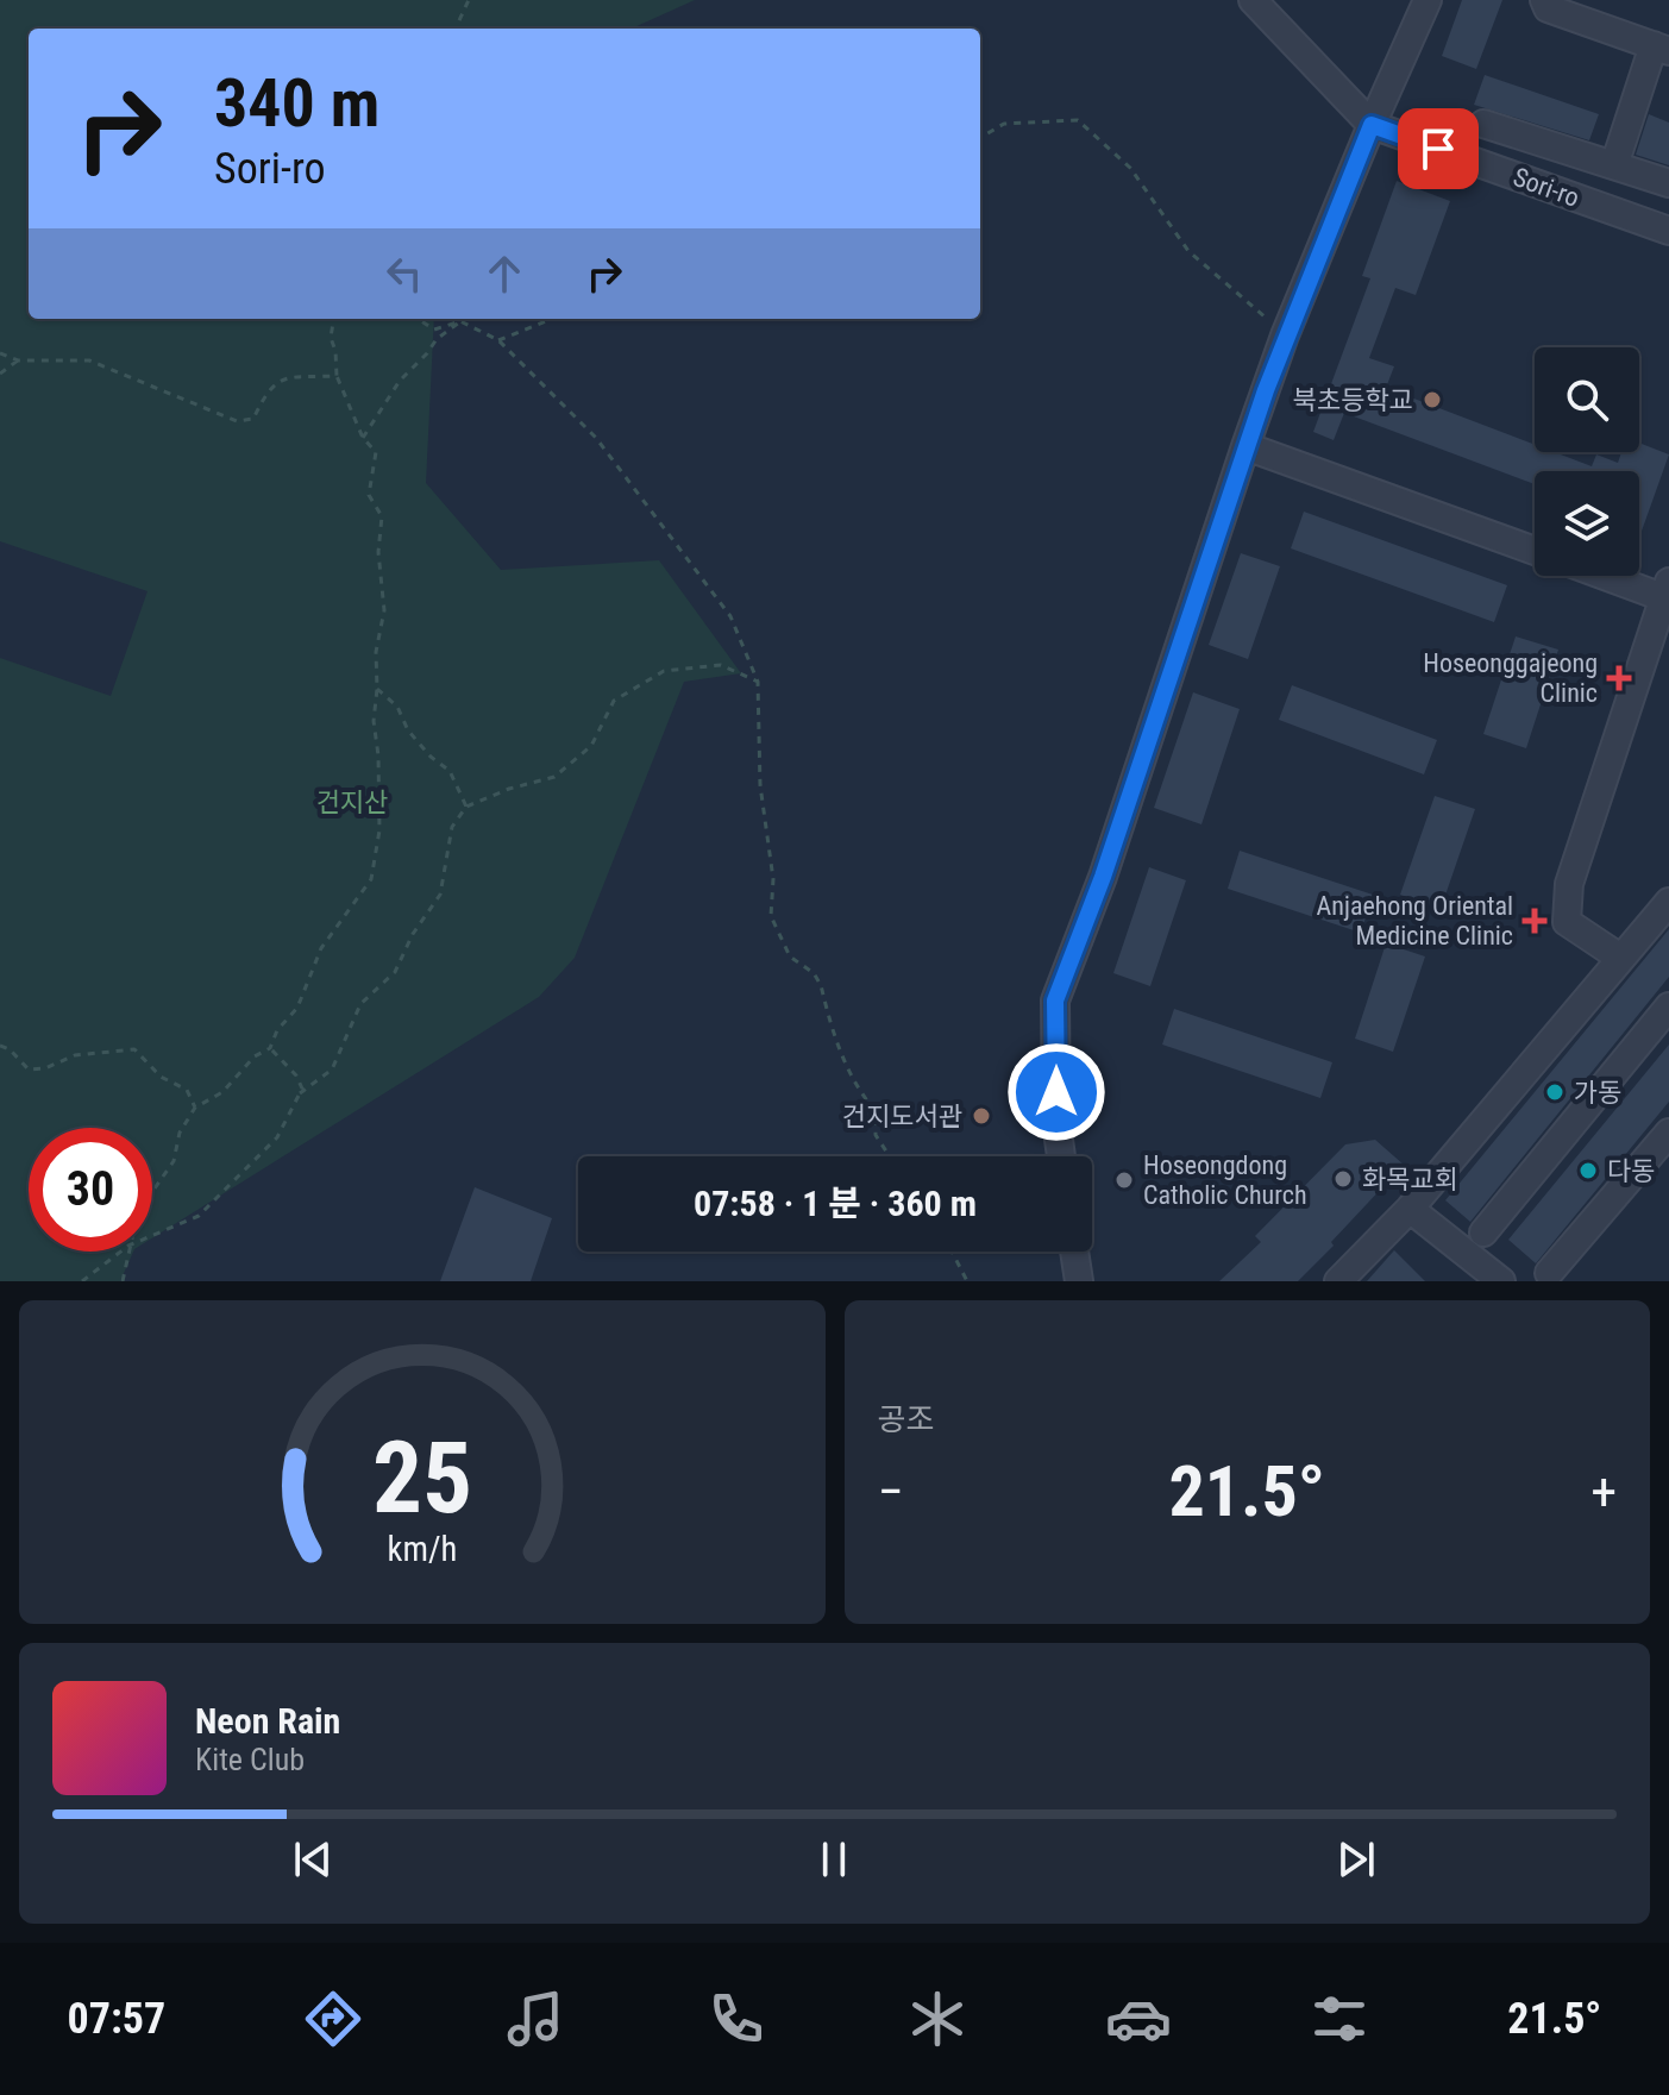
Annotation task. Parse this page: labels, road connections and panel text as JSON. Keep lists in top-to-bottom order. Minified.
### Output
{"streets":{"street":["Sori-ro"]},"parks":["건지산"],"places":{"other":["북초등학교","가동","건지도서관","다동","화목교회","Hoseongdong Catholic Church"],"health":["Hoseonggajeong Clinic","Anjaehong Oriental Medicine Clinic"]},"page":{"turn":["340 m","Sori-ro"],"limit":"30","trip":"07:58 · 1 분 · 360 m","tile":"공조","heat":["−","21.5°","+"],"song":["Neon Rain","Kite Club"],"tabs":["07:57","21.5°"],"gauge":["25","km/h"]}}
